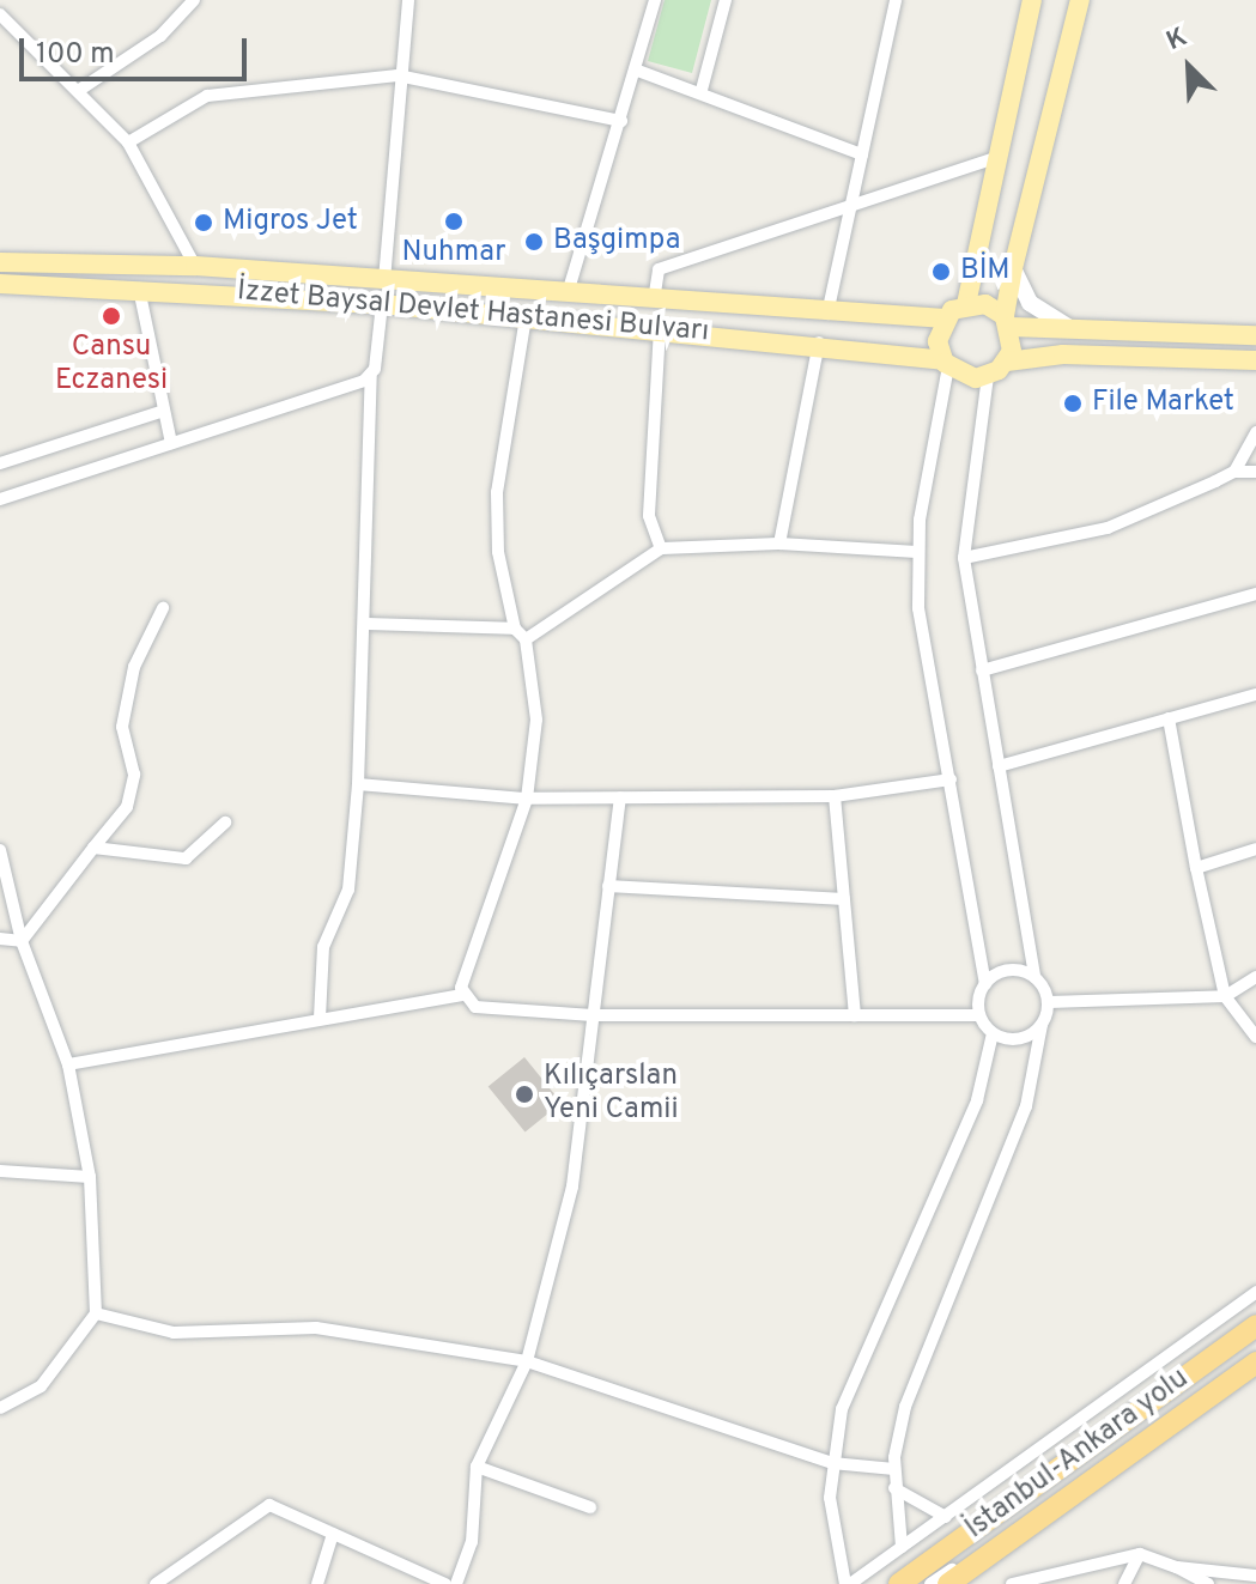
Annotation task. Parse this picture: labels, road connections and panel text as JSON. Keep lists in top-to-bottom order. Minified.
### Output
{"streets":{"highway":["İstanbul-Ankara yolu"],"main road":["İzzet Baysal Devlet Hastanesi Bulvarı"]},"places":["Nuhmar","Migros Jet","Başgimpa","BİM","Cansu Eczanesi","File Market","Kılıçarslan Yeni Camii"],"scale_bar":"100 m","north":"top left"}
